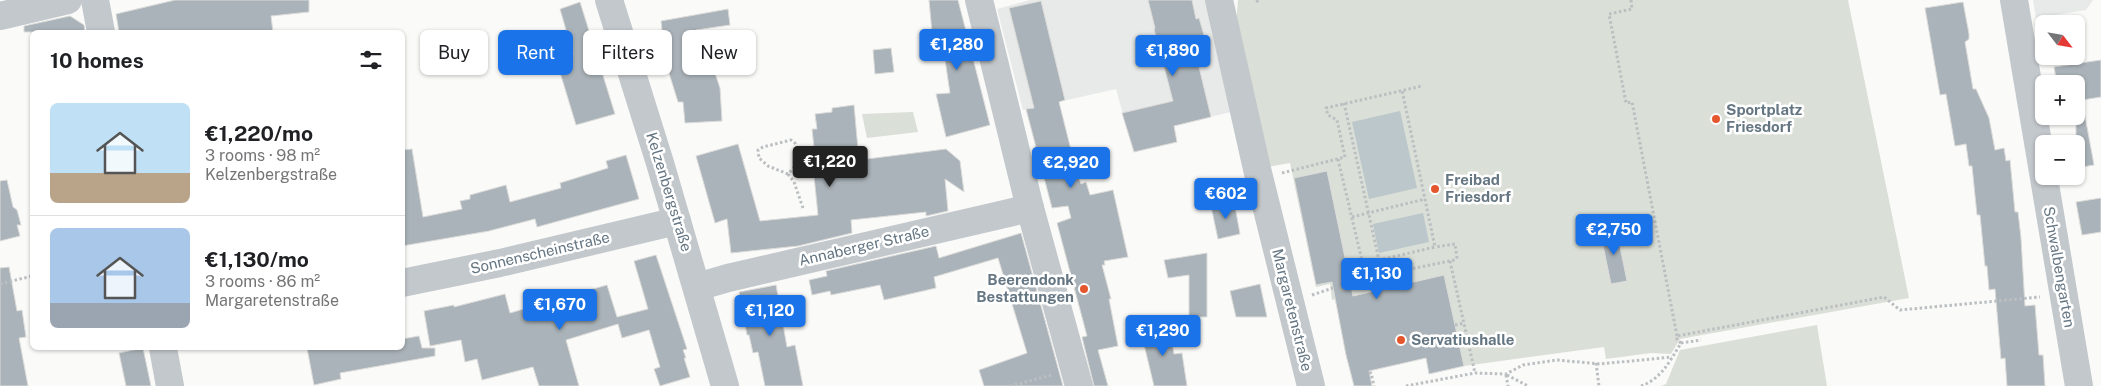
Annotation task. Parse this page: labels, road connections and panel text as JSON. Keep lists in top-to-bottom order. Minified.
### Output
{"streets":{"street":["Kelzenbergstraße","Annaberger Straße","Sonnenscheinstraße","Schwalbengarten","Margaretenstraße"]},"crossings":[["Kelzenbergstraße","Annaberger Straße"],["Kelzenbergstraße","Sonnenscheinstraße"]],"places":["Sportplatz Friesdorf","Freibad Friesdorf","Beerendonk Bestattungen","Servatiushalle"],"north":"bottom right","page":{"map_buttons":["+","−"],"price":["€1,280","€1,890","€1,220","€2,920","€602","€2,750","€1,130","€1,670","€1,120","€1,290"],"chip":["Buy","Rent","Filters","New"],"heading":"10 homes","list":[{"name":"€1,220/mo","note":"3 rooms · 98 m² · Kelzenbergstraße"},{"name":"€1,130/mo","note":"3 rooms · 86 m² · Margaretenstraße"}]}}
